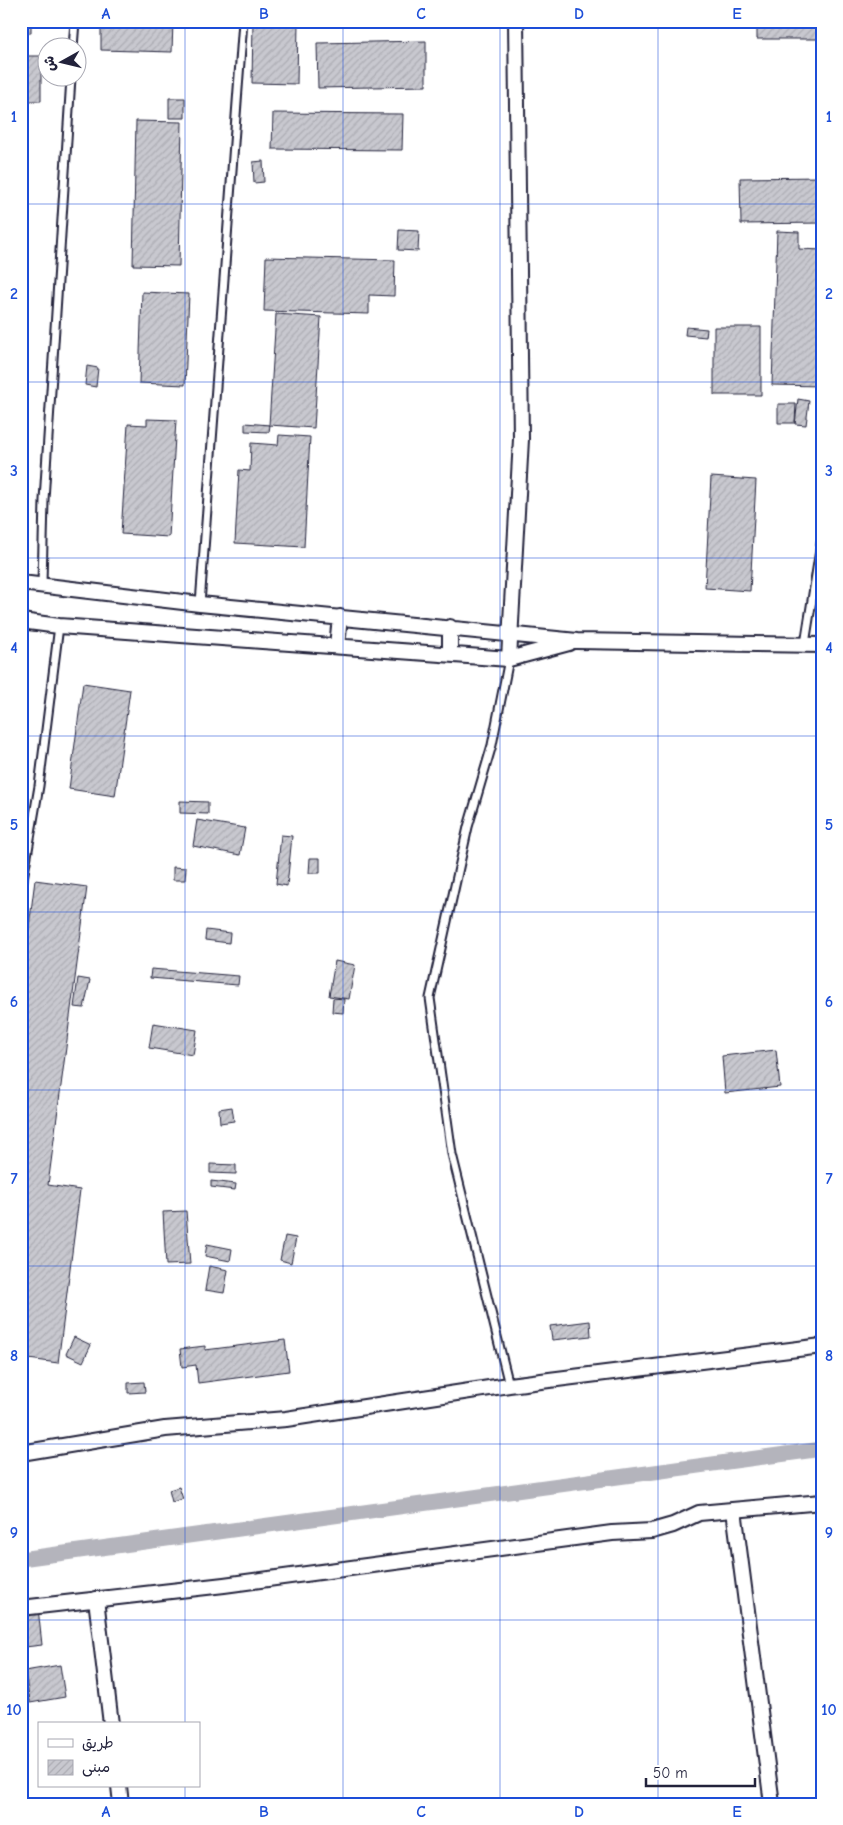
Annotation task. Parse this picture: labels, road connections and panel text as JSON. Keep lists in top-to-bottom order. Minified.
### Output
{"legend":["طريق","مبنى"],"scale_bar":"50 m","north":"left","grid":{"columns":["A","B","C","D","E"],"rows":["1","2","3","4","5","6","7","8","9","10"]}}
